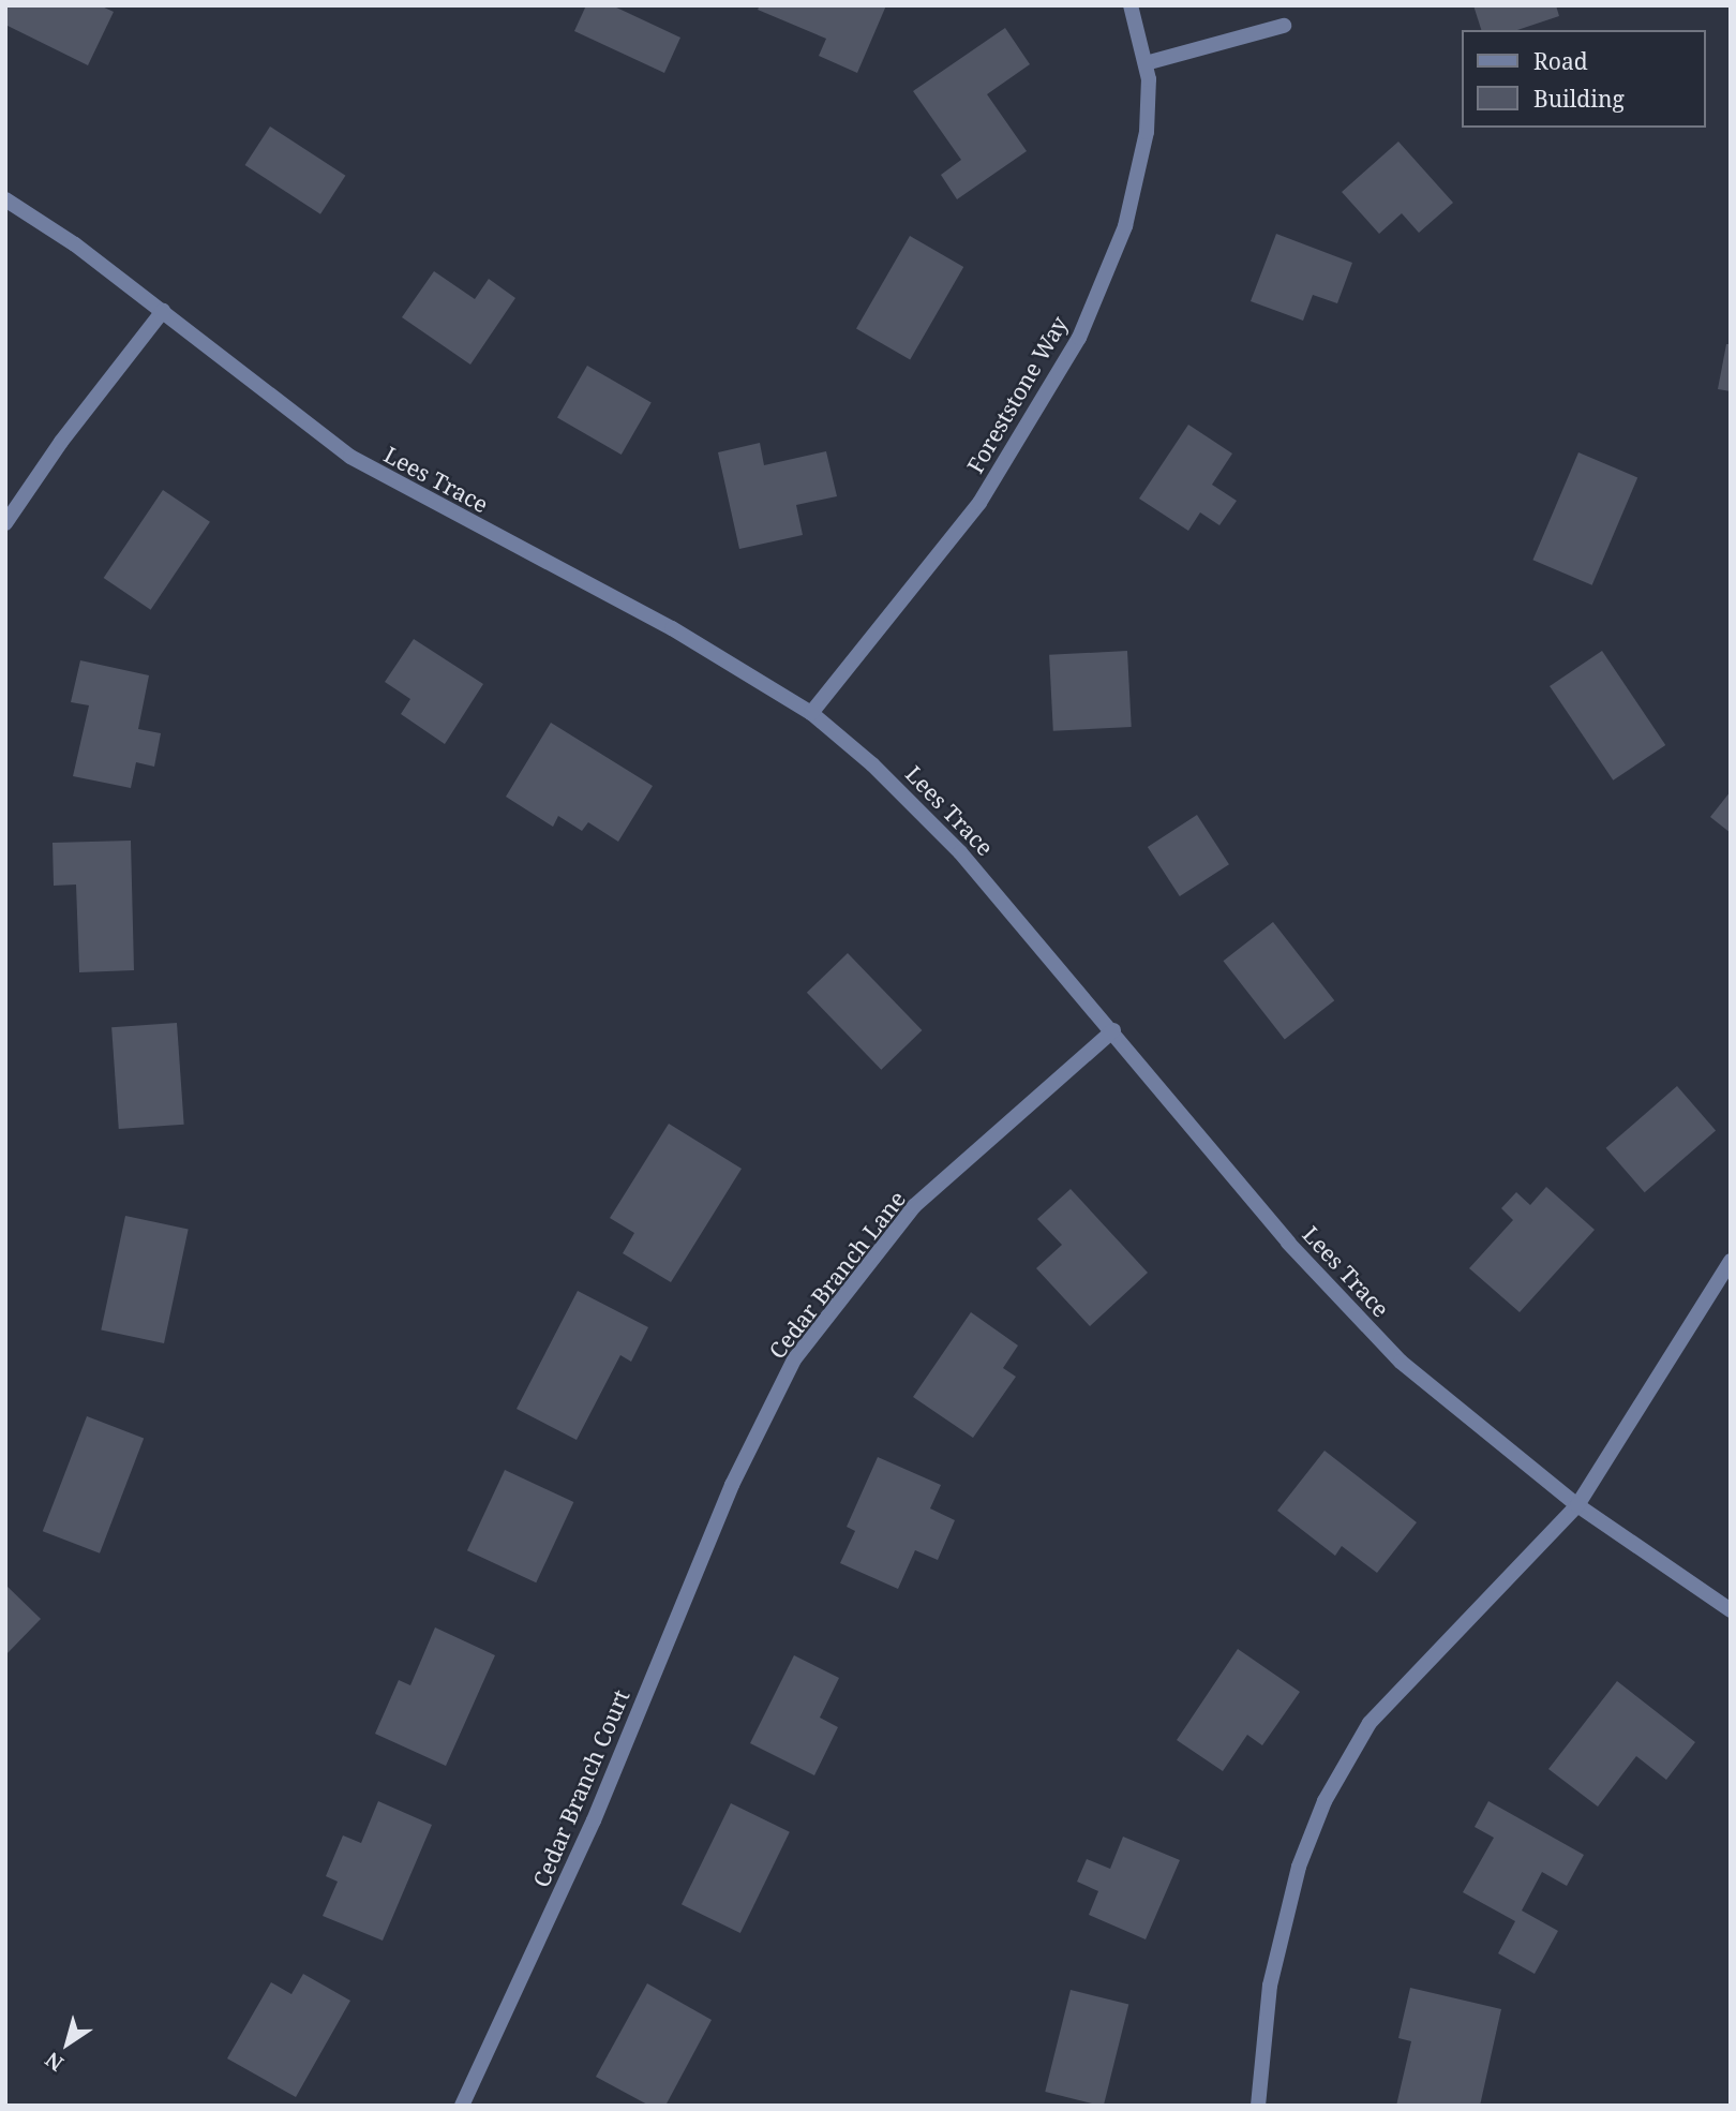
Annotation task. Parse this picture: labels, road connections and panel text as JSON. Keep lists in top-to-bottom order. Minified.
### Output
{"streets":{"street":["Foreststone Way","Lees Trace","Cedar Branch Lane","Cedar Branch Court"]},"crossings":[["Foreststone Way","Lees Trace"],["Lees Trace","Cedar Branch Lane"],["Cedar Branch Lane","Cedar Branch Court"]],"legend":["Road","Building"],"north":"bottom left"}
